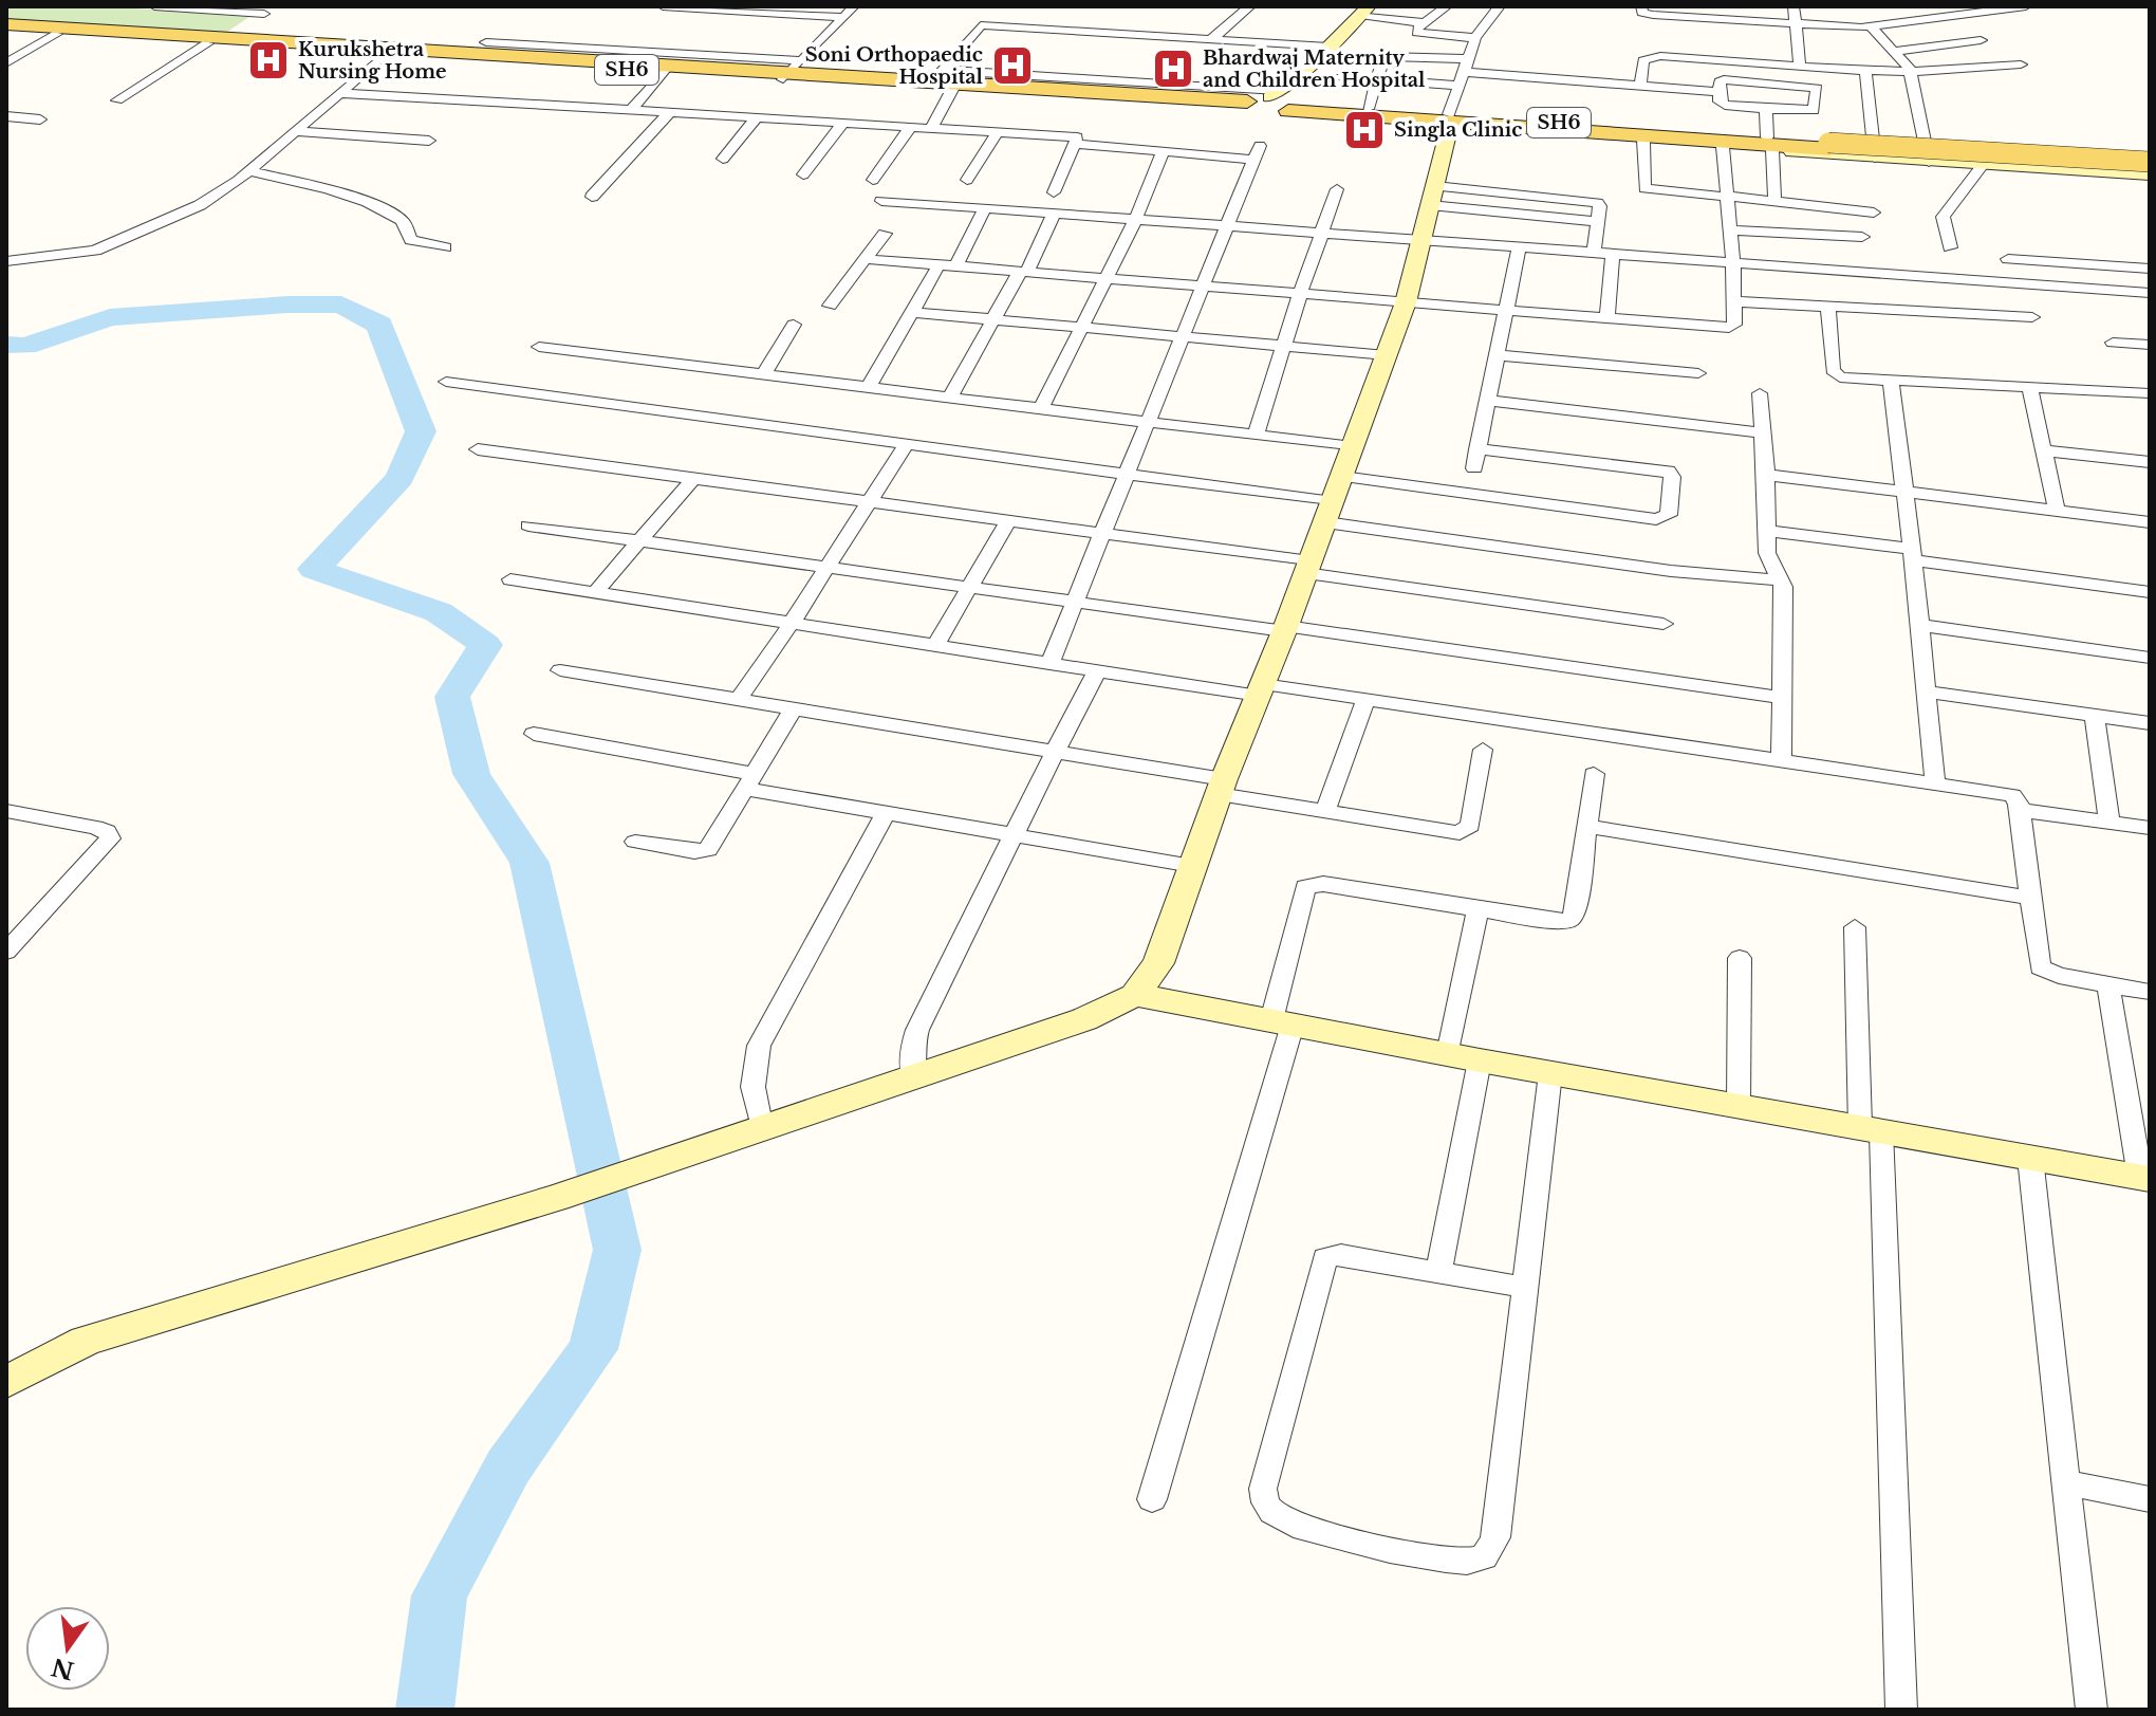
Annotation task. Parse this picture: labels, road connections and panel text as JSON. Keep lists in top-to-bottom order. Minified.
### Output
{"streets":{"main road":["SH6"]},"places":{"hospital":["Kurukshetra Nursing Home","Soni Orthopaedic Hospital","Bhardwaj Maternity and Children Hospital","Singla Clinic"]},"north":"bottom"}
